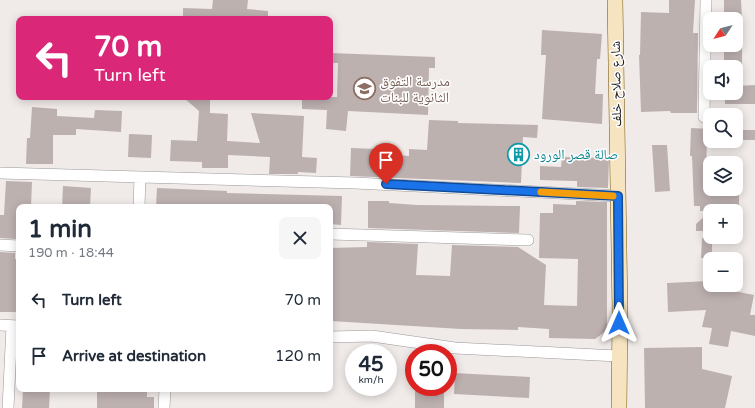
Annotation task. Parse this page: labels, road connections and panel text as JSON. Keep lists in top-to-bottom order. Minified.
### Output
{"streets":{"main road":["شارع صلاح خلف"]},"places":{"school or university":["مدرسة التفوق الثانوية للبنات"],"building":["صالة قصر الورود"]},"north":"bottom left","page":{"map_buttons":["+","−"],"turn":["70 m","Turn left"],"heading":["1 min","190 m · 18:44"],"list":[{"name":"Turn left","value":"70 m"},{"name":"Arrive at destination","value":"120 m"}],"speed":"45 km/h","limit":"50"}}
